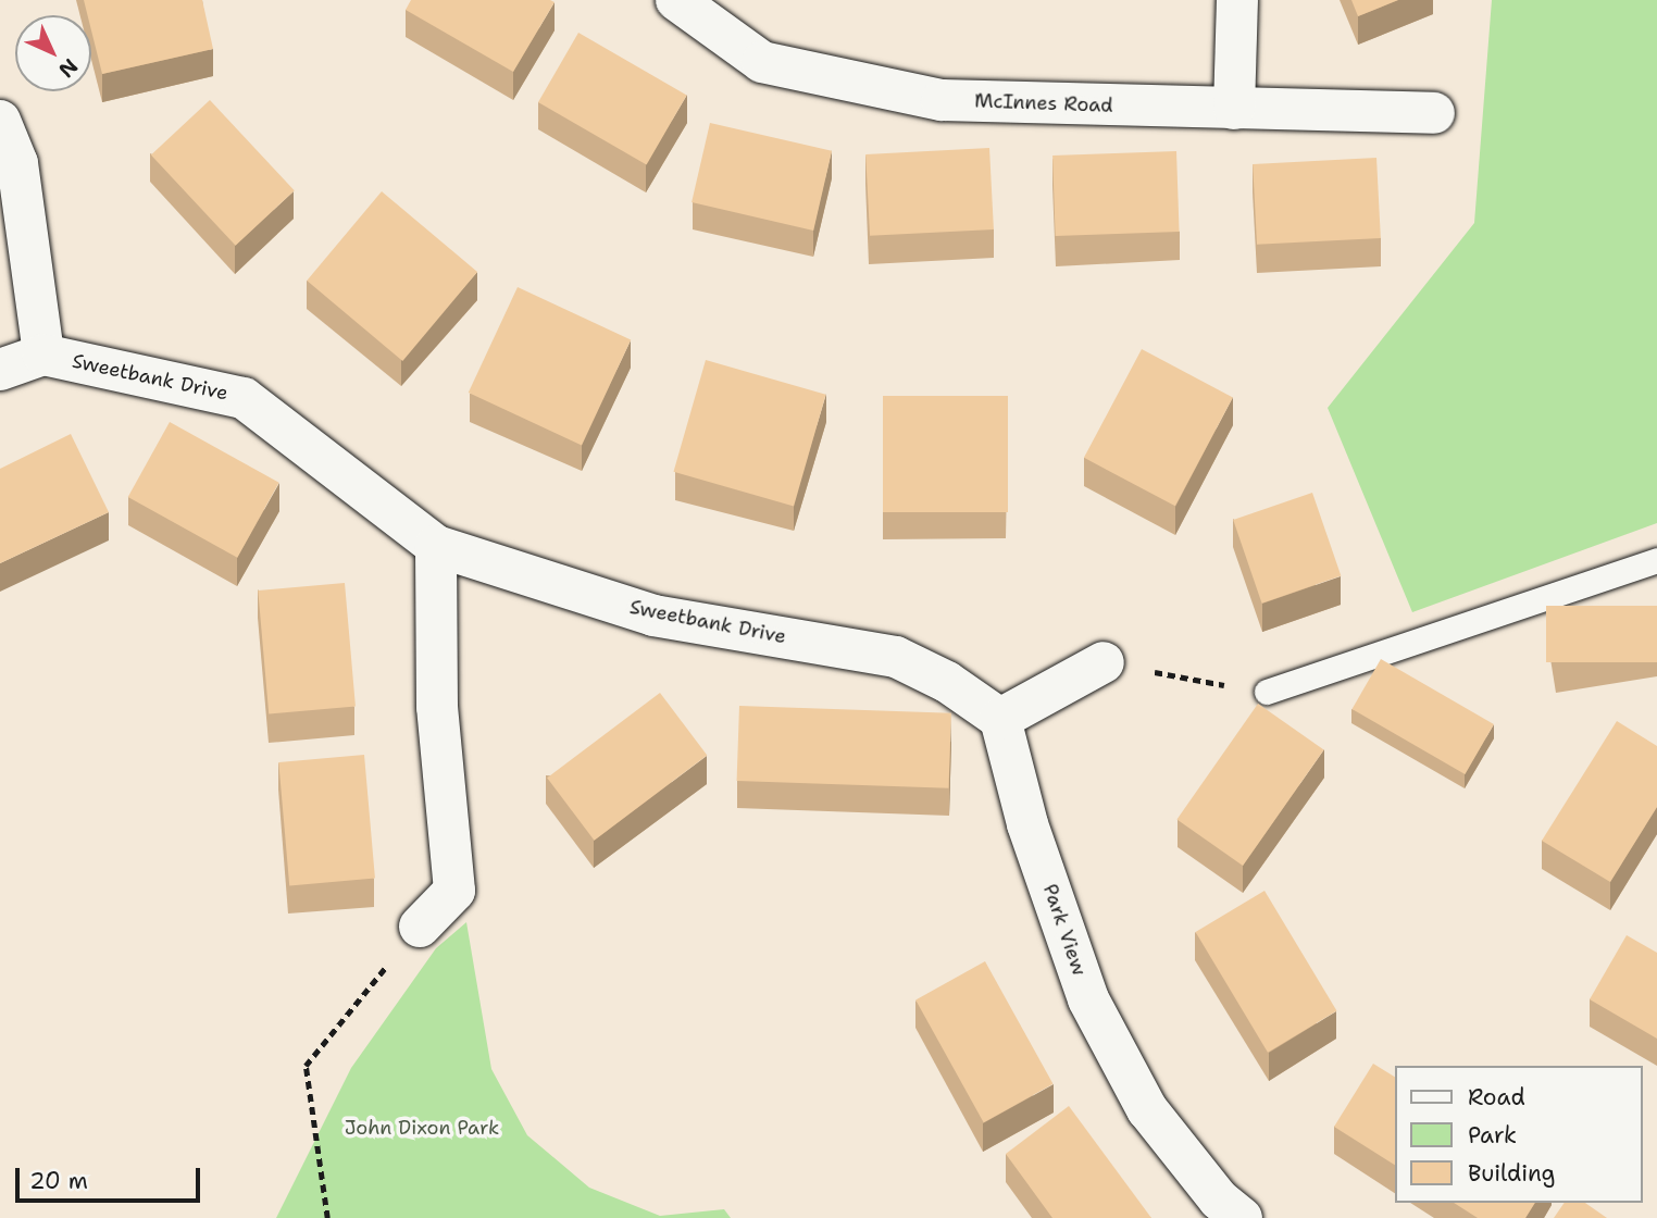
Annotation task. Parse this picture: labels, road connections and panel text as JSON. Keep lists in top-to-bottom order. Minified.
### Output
{"streets":{"street":["McInnes Road","Sweetbank Drive","Park View"]},"crossings":[["Sweetbank Drive","Park View"]],"parks":["John Dixon Park"],"legend":["Road","Park","Building"],"scale_bar":"20 m","north":"bottom right"}
